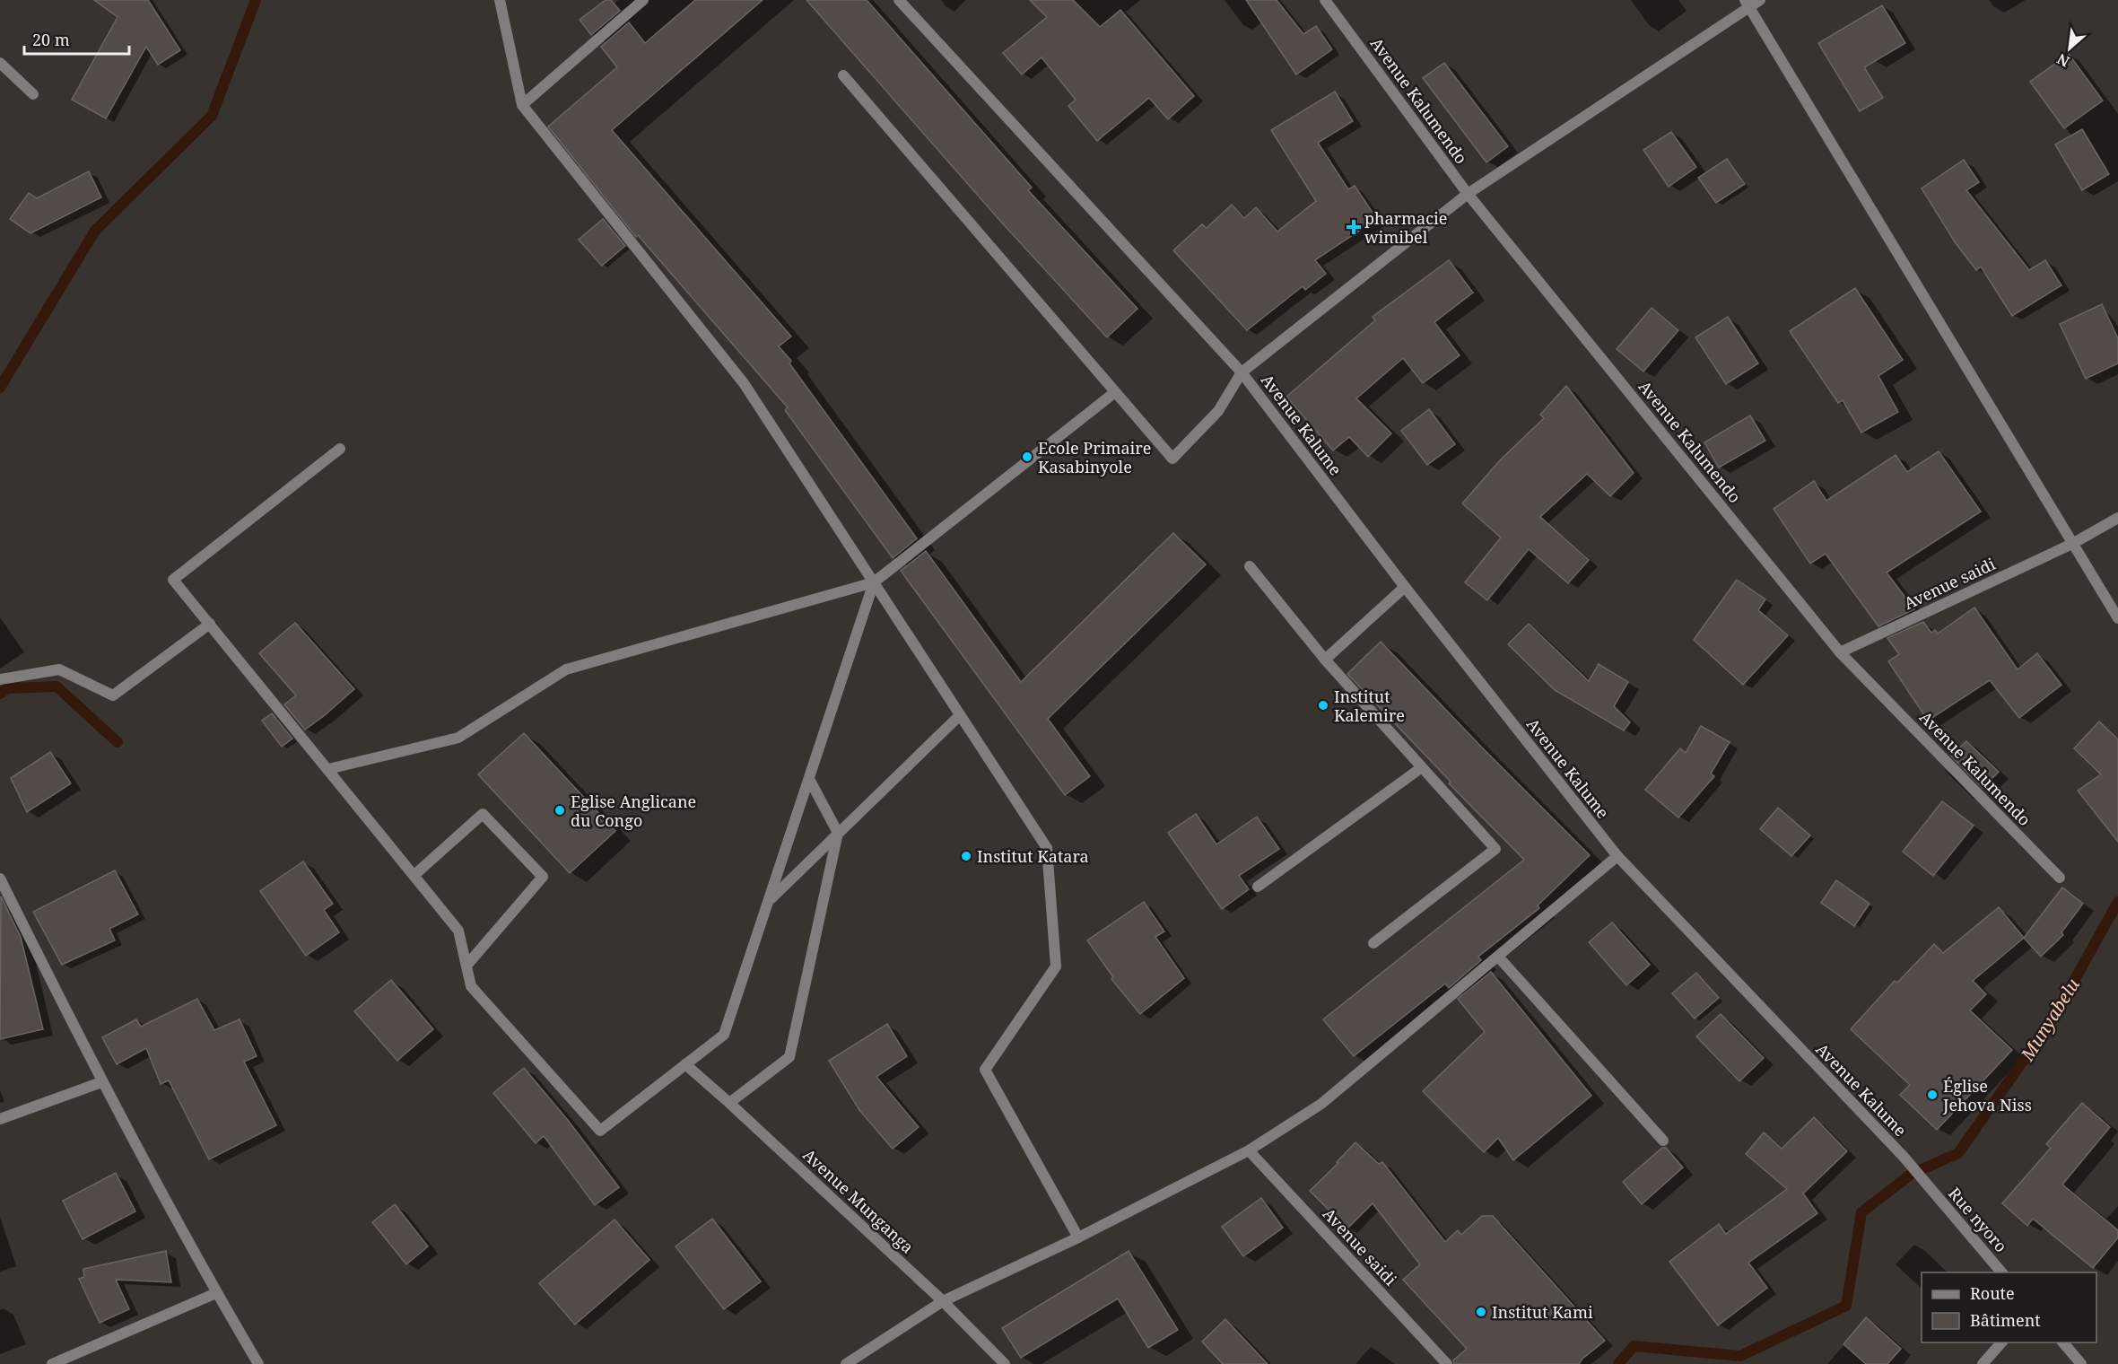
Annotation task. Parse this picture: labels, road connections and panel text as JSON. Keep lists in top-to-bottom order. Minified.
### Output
{"streets":{"street":["Avenue Kalumendo","Avenue Kalume","Avenue saidi","Avenue Munganga","Rue nyoro"]},"crossings":[["Avenue Kalumendo","Avenue saidi"],["Avenue Kalume","Rue nyoro"]],"water":["Munyabelu"],"places":{"health":["pharmacie wimibel"],"other":["Ecole Primaire Kasabinyole","Institut Kalemire","Eglise Anglicane du Congo","Institut Katara","Église Jehova Niss","Institut Kami"]},"legend":["Route","Bâtiment"],"scale_bar":"20 m","north":"bottom left"}
